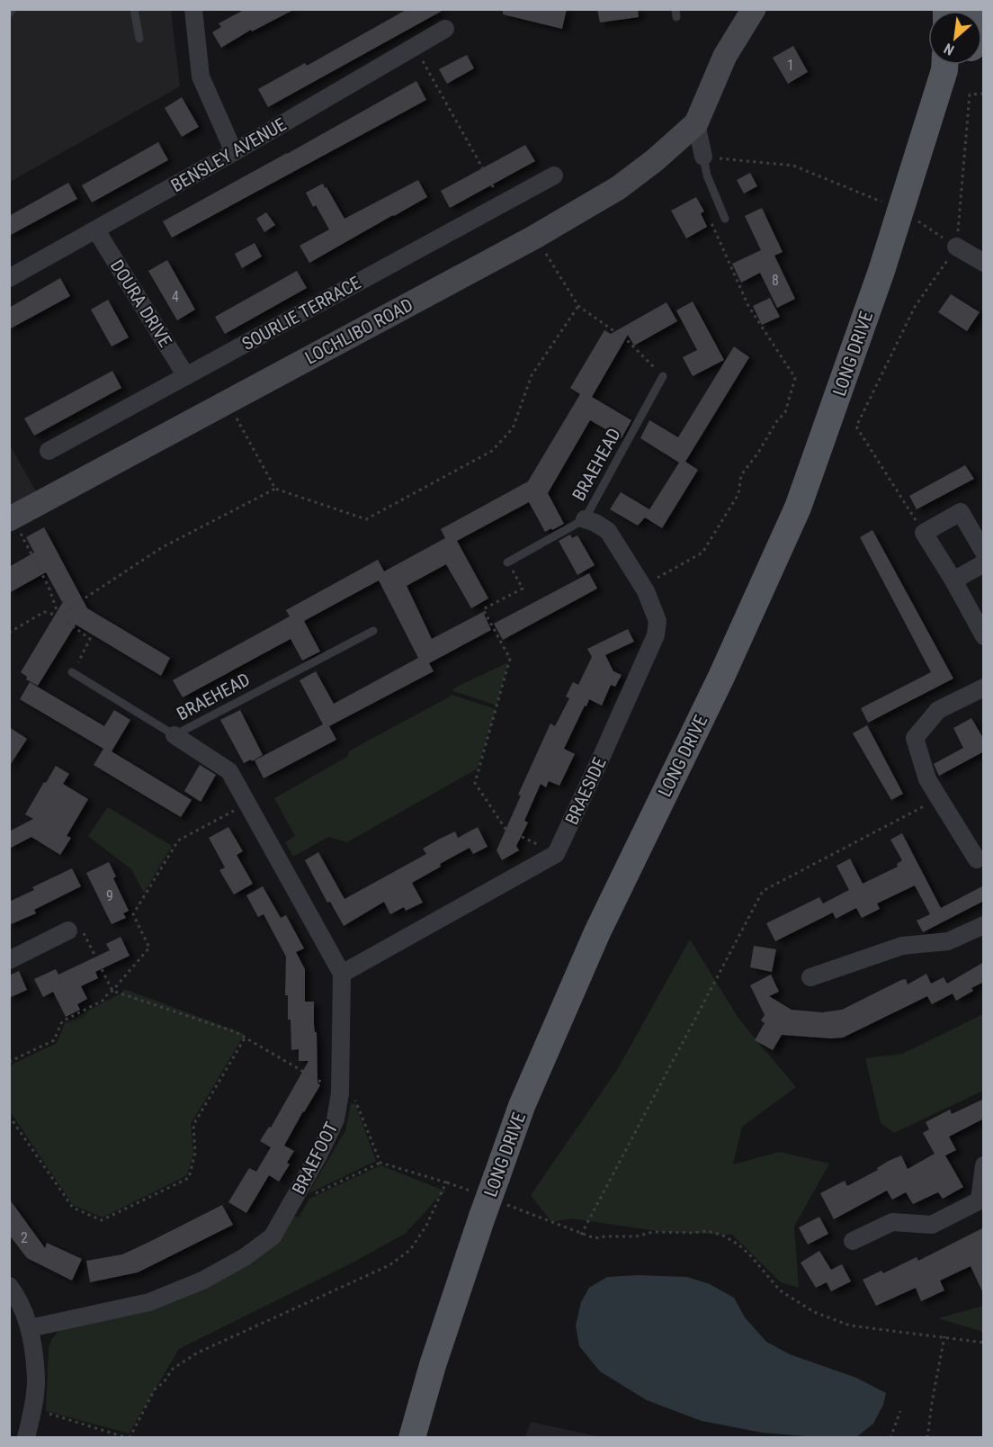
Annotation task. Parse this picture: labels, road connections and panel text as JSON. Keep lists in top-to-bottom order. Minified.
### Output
{"streets":{"main road":["LONG DRIVE"],"street":["BENSLEY AVENUE","DOURA DRIVE","SOURLIE TERRACE","LOCHLIBO ROAD","BRAESIDE","BRAEFOOT"],"lane":["BRAEHEAD"]},"crossings":[["BENSLEY AVENUE","DOURA DRIVE"],["DOURA DRIVE","SOURLIE TERRACE"],["BRAEHEAD","BRAESIDE"],["BRAEHEAD","BRAEFOOT"]],"house_numbers":["1","8","4","9","2"],"north":"bottom left"}
